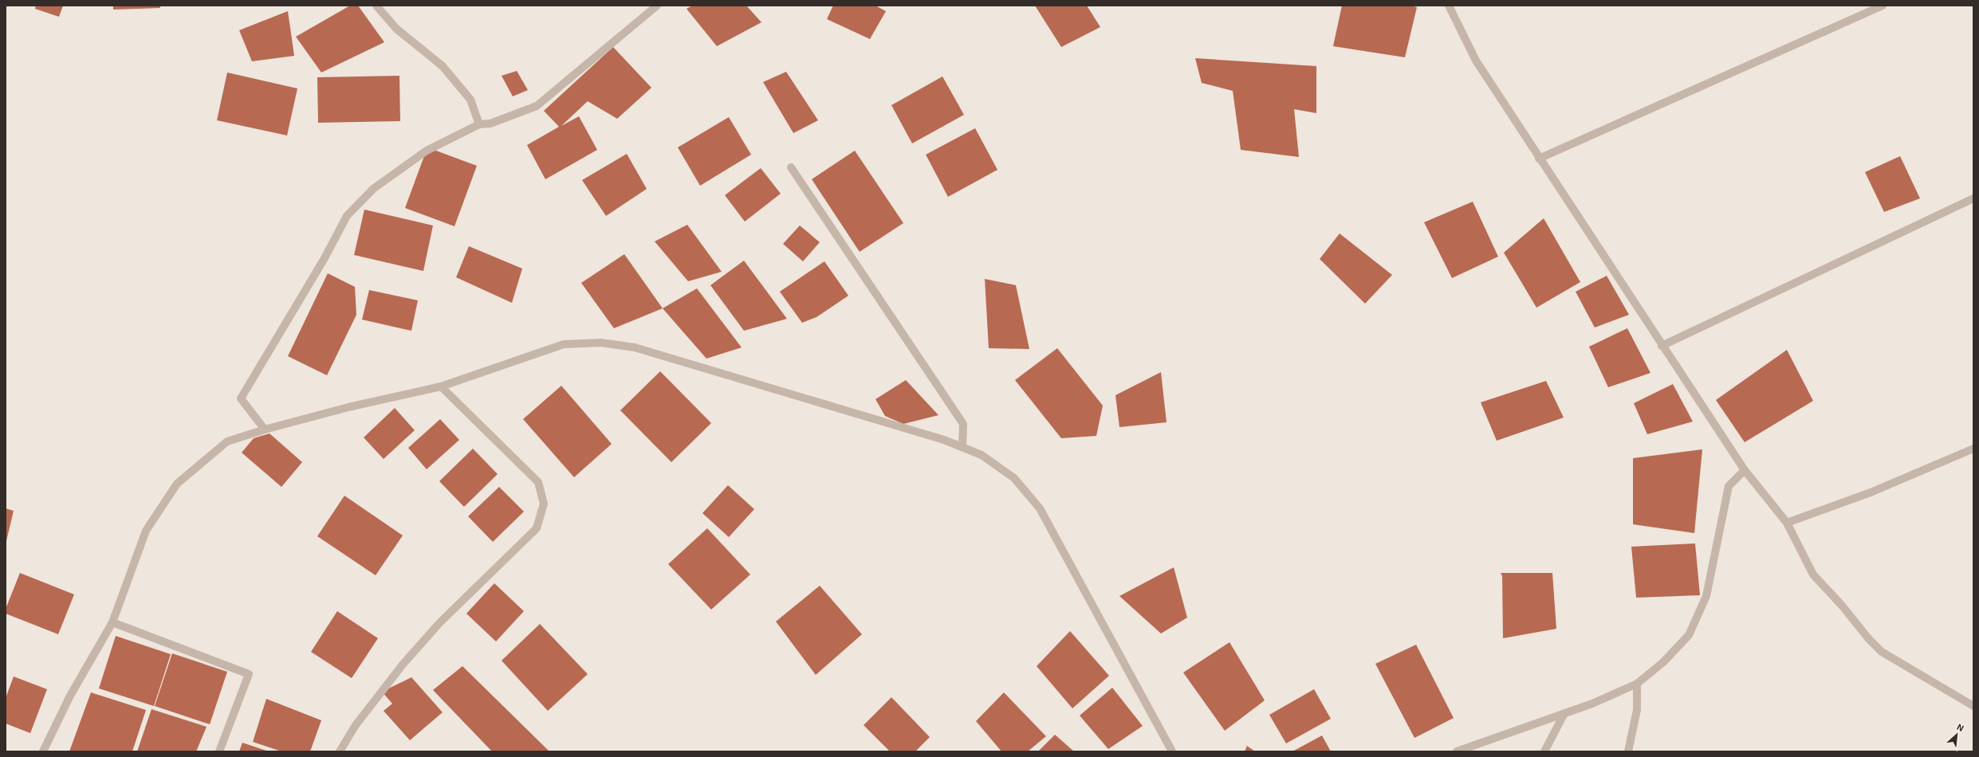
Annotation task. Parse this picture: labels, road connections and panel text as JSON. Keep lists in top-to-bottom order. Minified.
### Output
{"north":"top right"}
